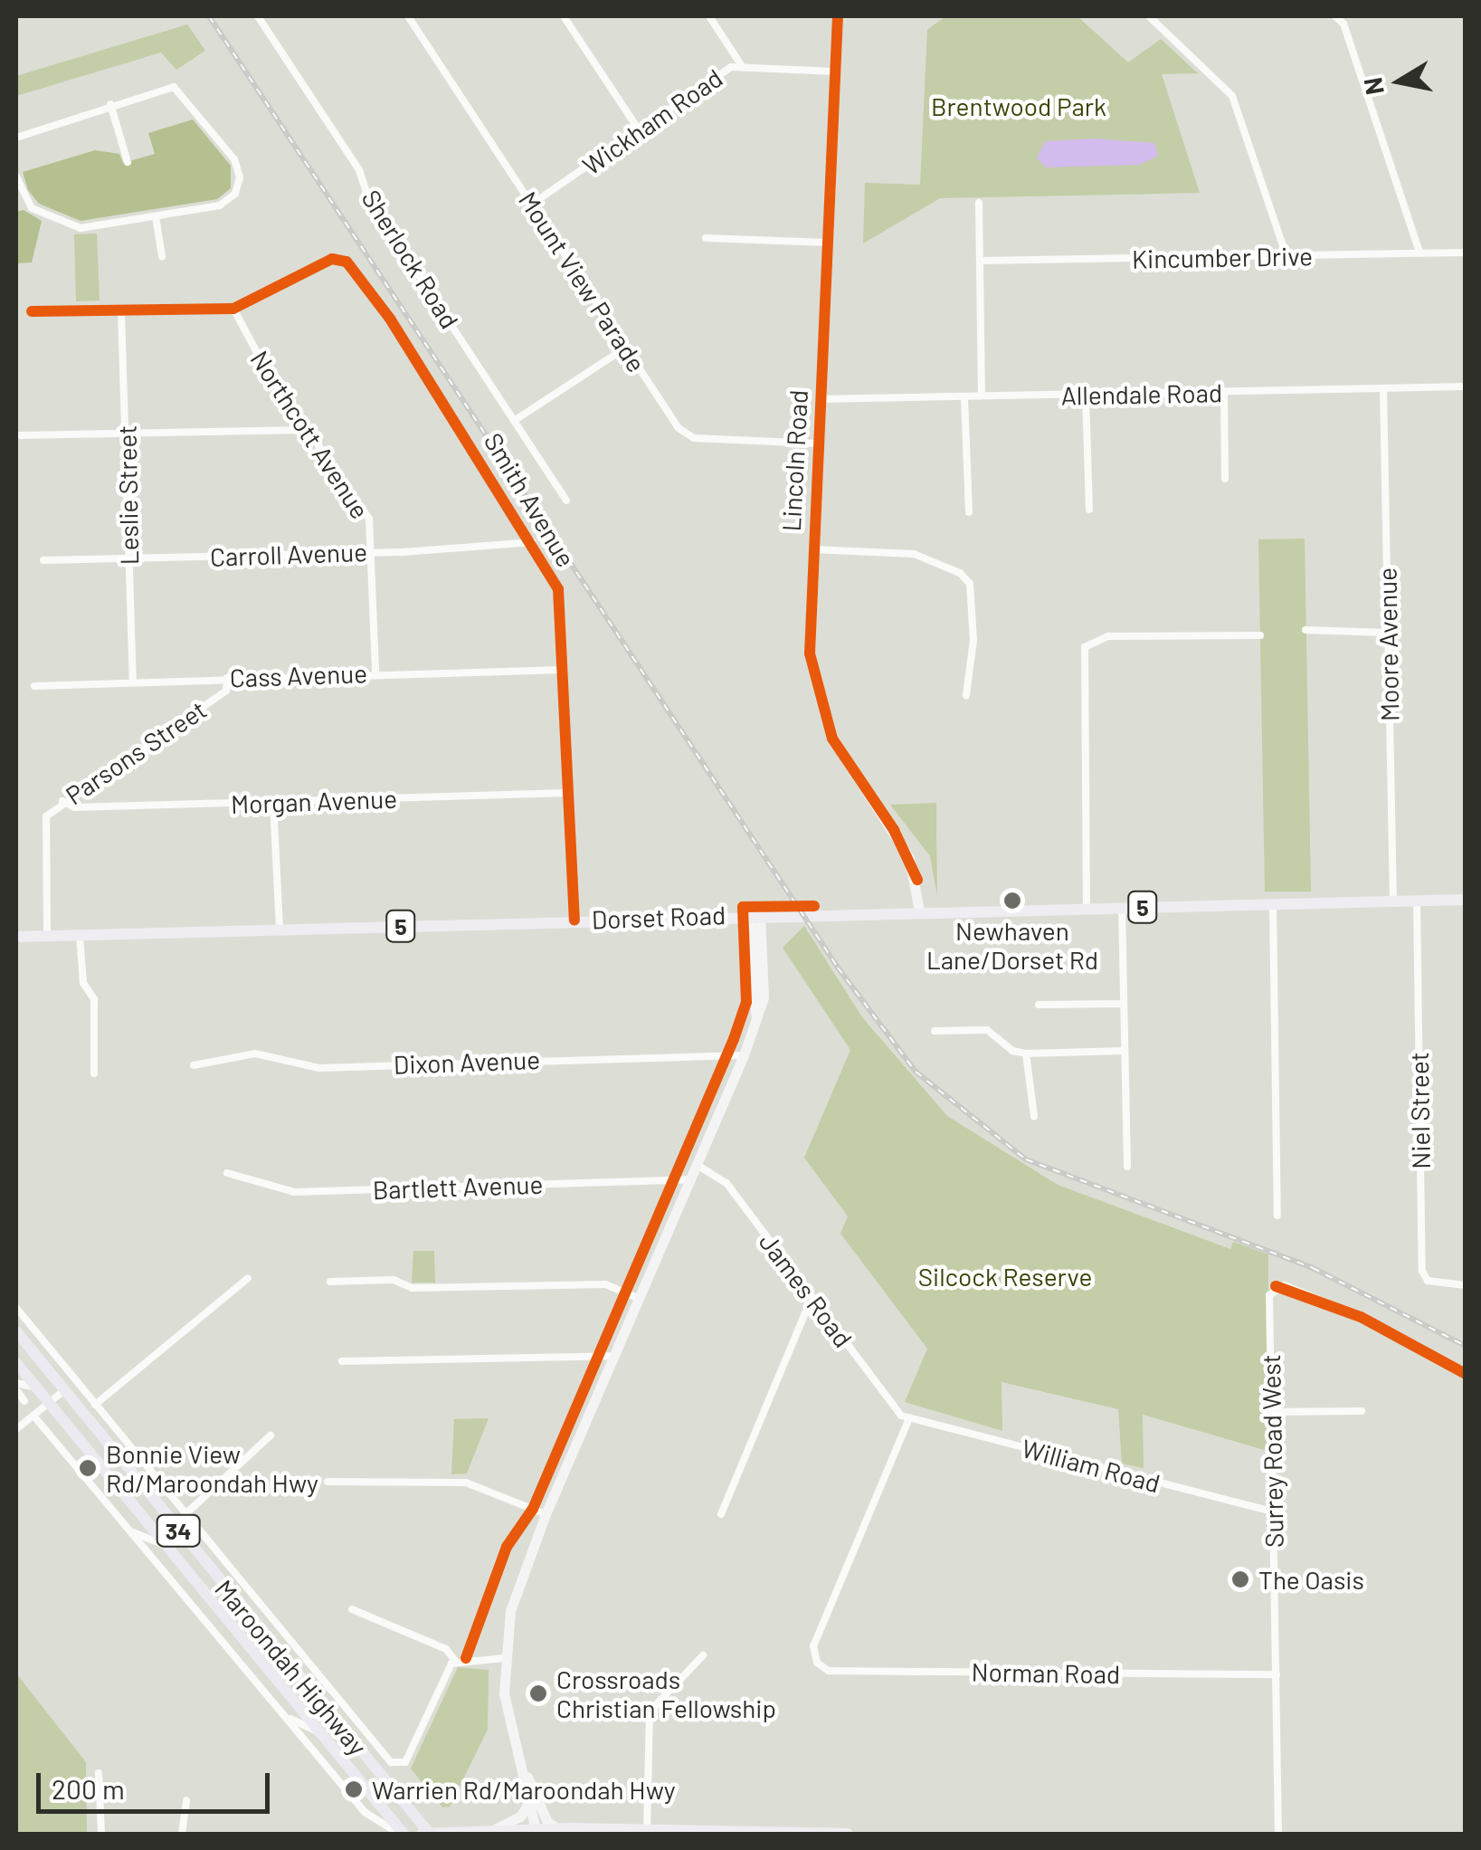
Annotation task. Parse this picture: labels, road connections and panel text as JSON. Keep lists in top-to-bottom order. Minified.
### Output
{"streets":{"highway":["34","Maroondah Highway"],"main road":["Lincoln Road","5","Dorset Road"],"street":["Wickham Road","Kincumber Drive","Sherlock Road","Mount View Parade","Allendale Road","Northcott Avenue","Leslie Street","Smith Avenue","Carroll Avenue","Moore Avenue","Cass Avenue","Parsons Street","Morgan Avenue","Dixon Avenue","Niel Street","Bartlett Avenue","James Road","Surrey Road West","William Road","Norman Road"]},"crossings":[["Wickham Road","Mount View Parade"],["Wickham Road","Lincoln Road"],["Mount View Parade","Lincoln Road"],["Allendale Road","Lincoln Road"],["Allendale Road","Moore Avenue"],["Northcott Avenue","Smith Avenue"],["Northcott Avenue","Carroll Avenue"],["Northcott Avenue","Cass Avenue"],["Lincoln Road","Dorset Road"],["Leslie Street","Carroll Avenue"],["Leslie Street","Cass Avenue"],["Smith Avenue","Carroll Avenue"],["Smith Avenue","Cass Avenue"],["Smith Avenue","Morgan Avenue"],["Smith Avenue","Dorset Road"],["Moore Avenue","Dorset Road"],["Cass Avenue","Parsons Street"],["Parsons Street","Morgan Avenue"],["Parsons Street","Dorset Road"],["Dorset Road","Niel Street"],["James Road","William Road"],["James Road","Norman Road"],["Surrey Road West","William Road"],["Surrey Road West","Norman Road"],["William Road","Norman Road"]],"parks":["Brentwood Park","Silcock Reserve"],"places":["Newhaven Lane/Dorset Rd","Bonnie View Rd/Maroondah Hwy","The Oasis","Crossroads Christian Fellowship","Warrien Rd/Maroondah Hwy"],"scale_bar":"200 m","north":"left"}
